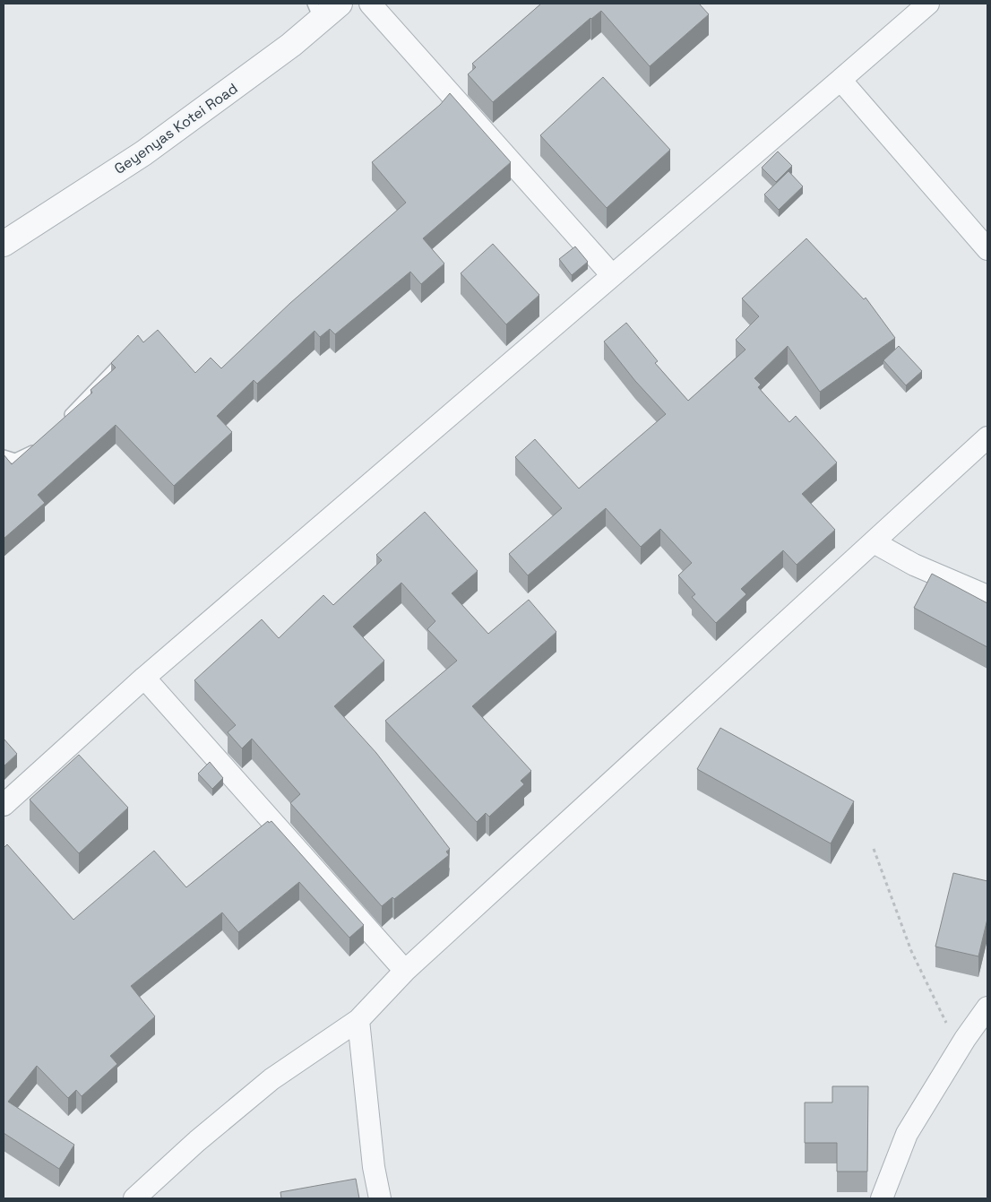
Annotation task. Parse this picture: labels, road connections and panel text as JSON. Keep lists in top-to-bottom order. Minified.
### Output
{"streets":{"street":["Geyenyas Kotei Road"]}}
